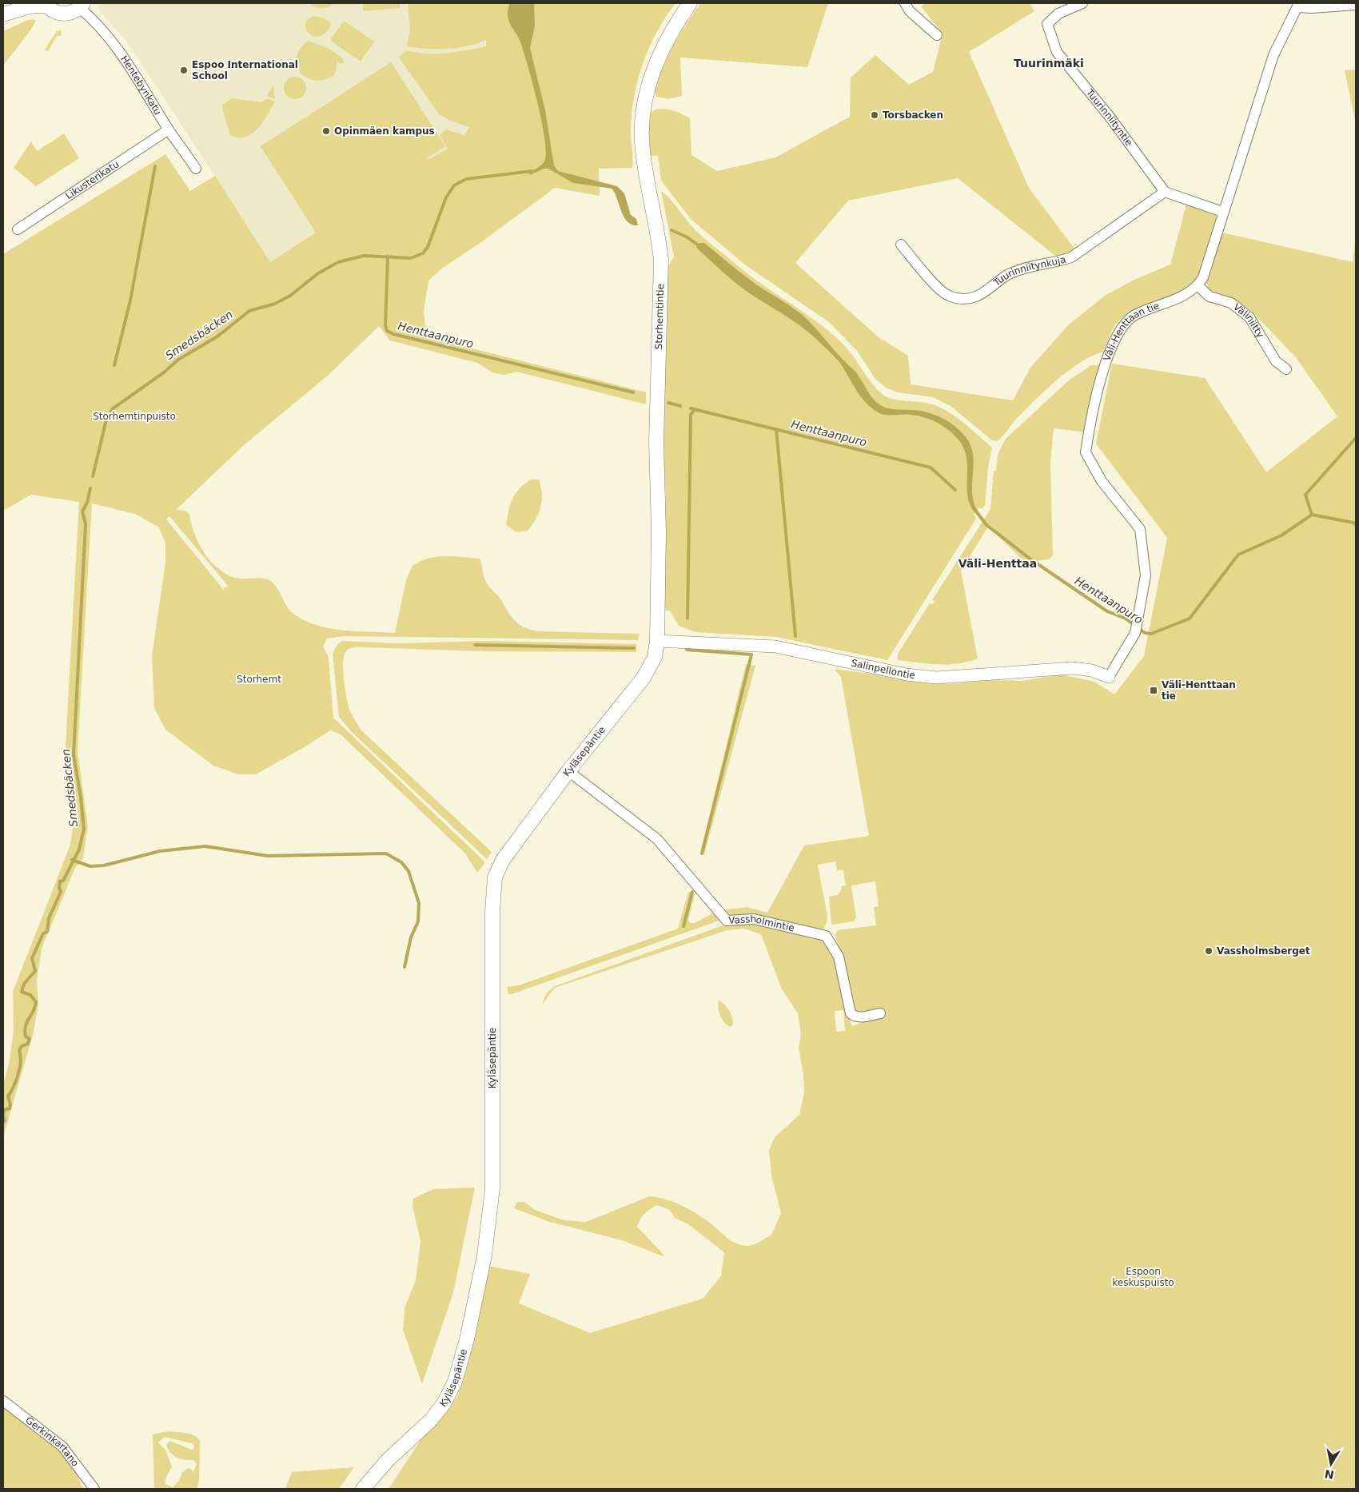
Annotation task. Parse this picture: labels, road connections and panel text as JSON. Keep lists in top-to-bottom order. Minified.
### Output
{"streets":{"main road":["Storhemtintie","Kyläsepäntie"],"street":["Hentebynkatu","Tuurinniityntie","Likusterikatu","Tuurinniitynkuja","Väliniitty","Väli-Henttaan tie","Salinpellontie","Vassholmintie","Gerkinkartano"]},"crossings":[["Hentebynkatu","Likusterikatu"],["Tuurinniityntie","Tuurinniitynkuja"],["Storhemtintie","Salinpellontie"],["Storhemtintie","Kyläsepäntie"],["Väliniitty","Väli-Henttaan tie"],["Väli-Henttaan tie","Salinpellontie"],["Salinpellontie","Kyläsepäntie"],["Kyläsepäntie","Vassholmintie"]],"districts":["Tuurinmäki","Väli-Henttaa"],"water":["Smedsbäcken","Henttaanpuro"],"parks":["Storhemtinpuisto","Storhemt","Espoon keskuspuisto"],"places":{"other":["Espoo International School","Torsbacken","Opinmäen kampus","Vassholmsberget"],"transit":["Väli-Henttaan tie"]},"north":"bottom"}
